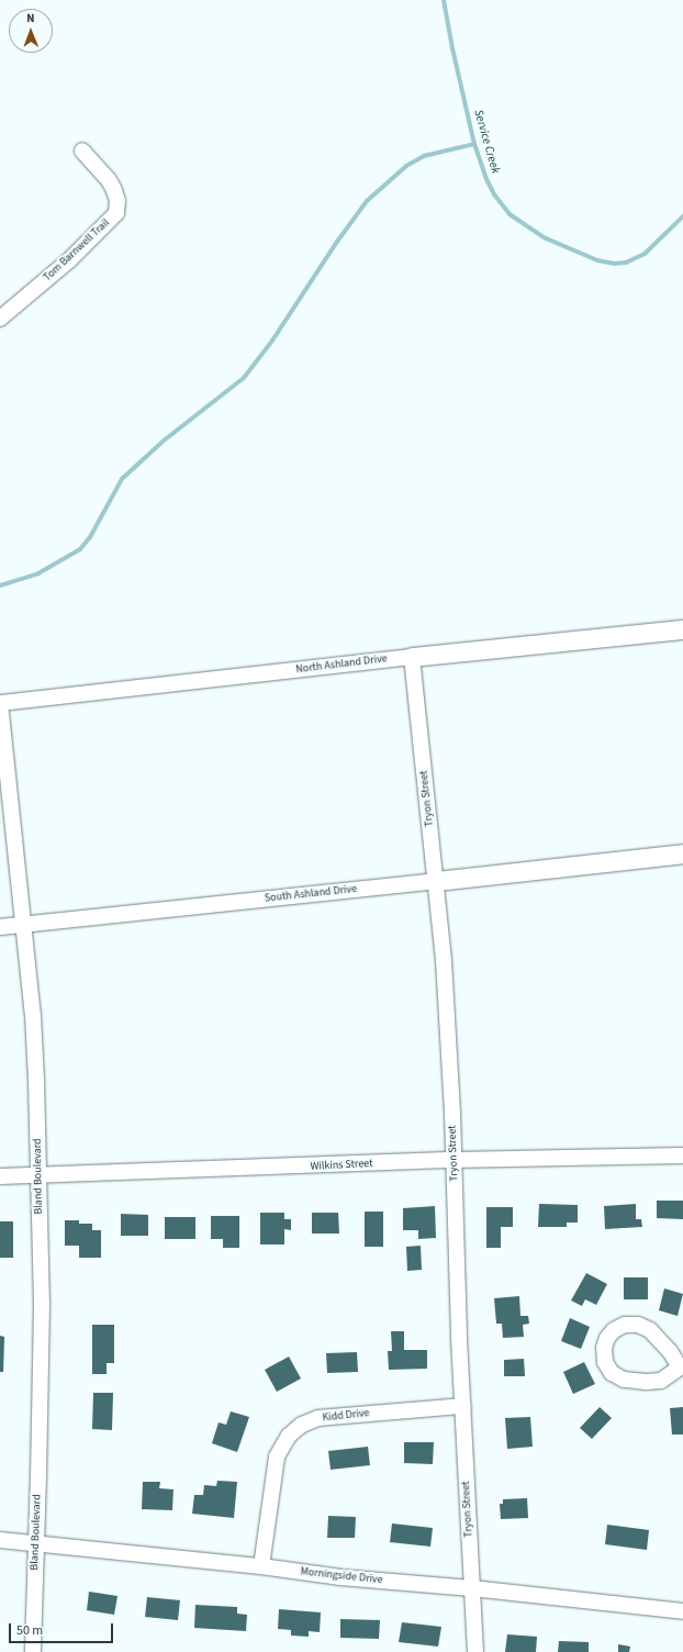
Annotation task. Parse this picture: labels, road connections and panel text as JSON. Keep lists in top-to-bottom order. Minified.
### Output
{"streets":{"street":["Tom Barnwell Trail","North Ashland Drive","Tryon Street","South Ashland Drive","Wilkins Street","Bland Boulevard","Kidd Drive","Morningside Drive"]},"crossings":[["North Ashland Drive","Tryon Street"],["North Ashland Drive","Bland Boulevard"],["Tryon Street","South Ashland Drive"],["Tryon Street","Wilkins Street"],["Tryon Street","Kidd Drive"],["Tryon Street","Morningside Drive"],["South Ashland Drive","Bland Boulevard"],["Wilkins Street","Bland Boulevard"],["Bland Boulevard","Morningside Drive"],["Kidd Drive","Morningside Drive"]],"water":["Service Creek"],"scale_bar":"50 m","north":"top"}
